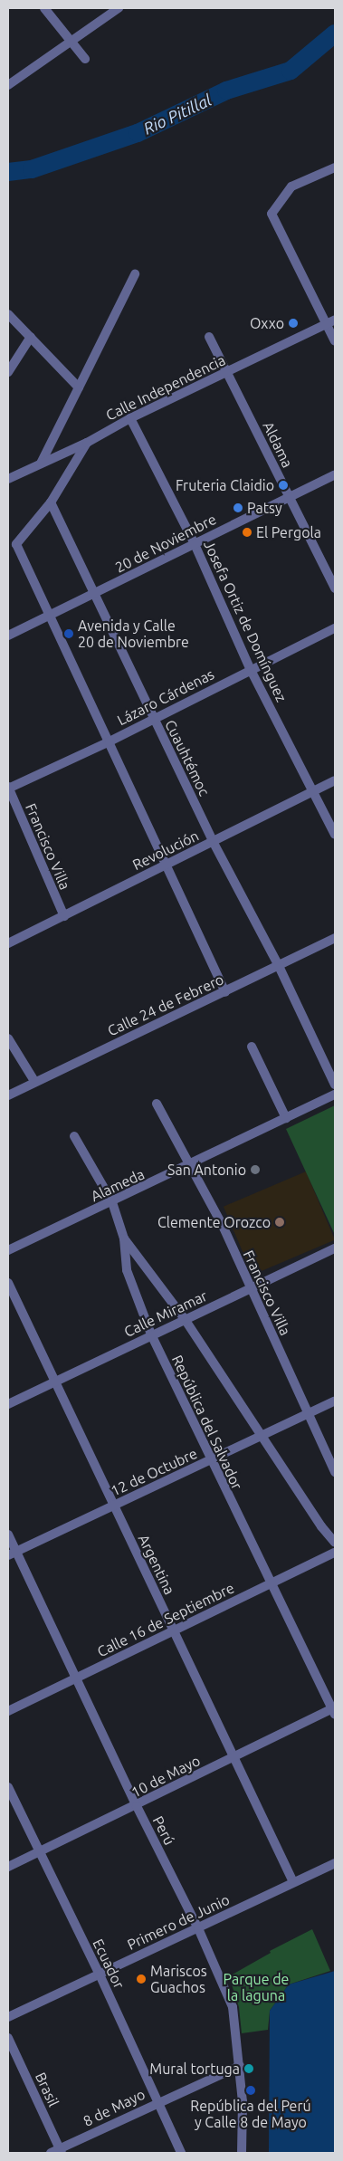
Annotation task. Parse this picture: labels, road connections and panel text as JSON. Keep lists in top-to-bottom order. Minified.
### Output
{"streets":{"street":["Calle Independencia","Aldama","20 de Noviembre","Josefa Ortiz de Domínguez","Lázaro Cárdenas","Cuauhtémoc","Francisco Villa","Revolución","Calle 24 de Febrero","Alameda","Calle Miramar","República del Salvador","12 de Octubre","Argentina","Calle 16 de Septiembre","10 de Mayo","Perú","Primero de Junio","Ecuador","Brasil","8 de Mayo"]},"crossings":[["Calle Independencia","Aldama"],["Calle Independencia","Josefa Ortiz de Domínguez"],["Aldama","20 de Noviembre"],["20 de Noviembre","Josefa Ortiz de Domínguez"],["20 de Noviembre","Cuauhtémoc"],["Josefa Ortiz de Domínguez","Lázaro Cárdenas"],["Josefa Ortiz de Domínguez","Revolución"],["Lázaro Cárdenas","Cuauhtémoc"],["Lázaro Cárdenas","Francisco Villa"],["Cuauhtémoc","Revolución"],["Cuauhtémoc","Calle 24 de Febrero"],["Francisco Villa","Revolución"],["Francisco Villa","Alameda"],["Francisco Villa","Calle Miramar"],["Francisco Villa","12 de Octubre"],["Alameda","República del Salvador"],["Calle Miramar","República del Salvador"],["Calle Miramar","Argentina"],["República del Salvador","12 de Octubre"],["República del Salvador","Calle 16 de Septiembre"],["República del Salvador","10 de Mayo"],["12 de Octubre","Argentina"],["12 de Octubre","Perú"],["Argentina","Calle 16 de Septiembre"],["Argentina","10 de Mayo"],["Argentina","Primero de Junio"],["Calle 16 de Septiembre","Perú"],["10 de Mayo","Perú"],["10 de Mayo","Ecuador"],["Perú","Primero de Junio"],["Perú","8 de Mayo"],["Primero de Junio","Ecuador"],["Ecuador","8 de Mayo"],["Brasil","8 de Mayo"]],"water":["Rio Pitillal"],"parks":["Parque de la laguna"],"places":["Oxxo","Fruteria Claidio","Patsy","El Pergola","Avenida y Calle 20 de Noviembre","San Antonio","Clemente Orozco","Mariscos Guachos","Mural tortuga","República del Perú y Calle 8 de Mayo"]}
